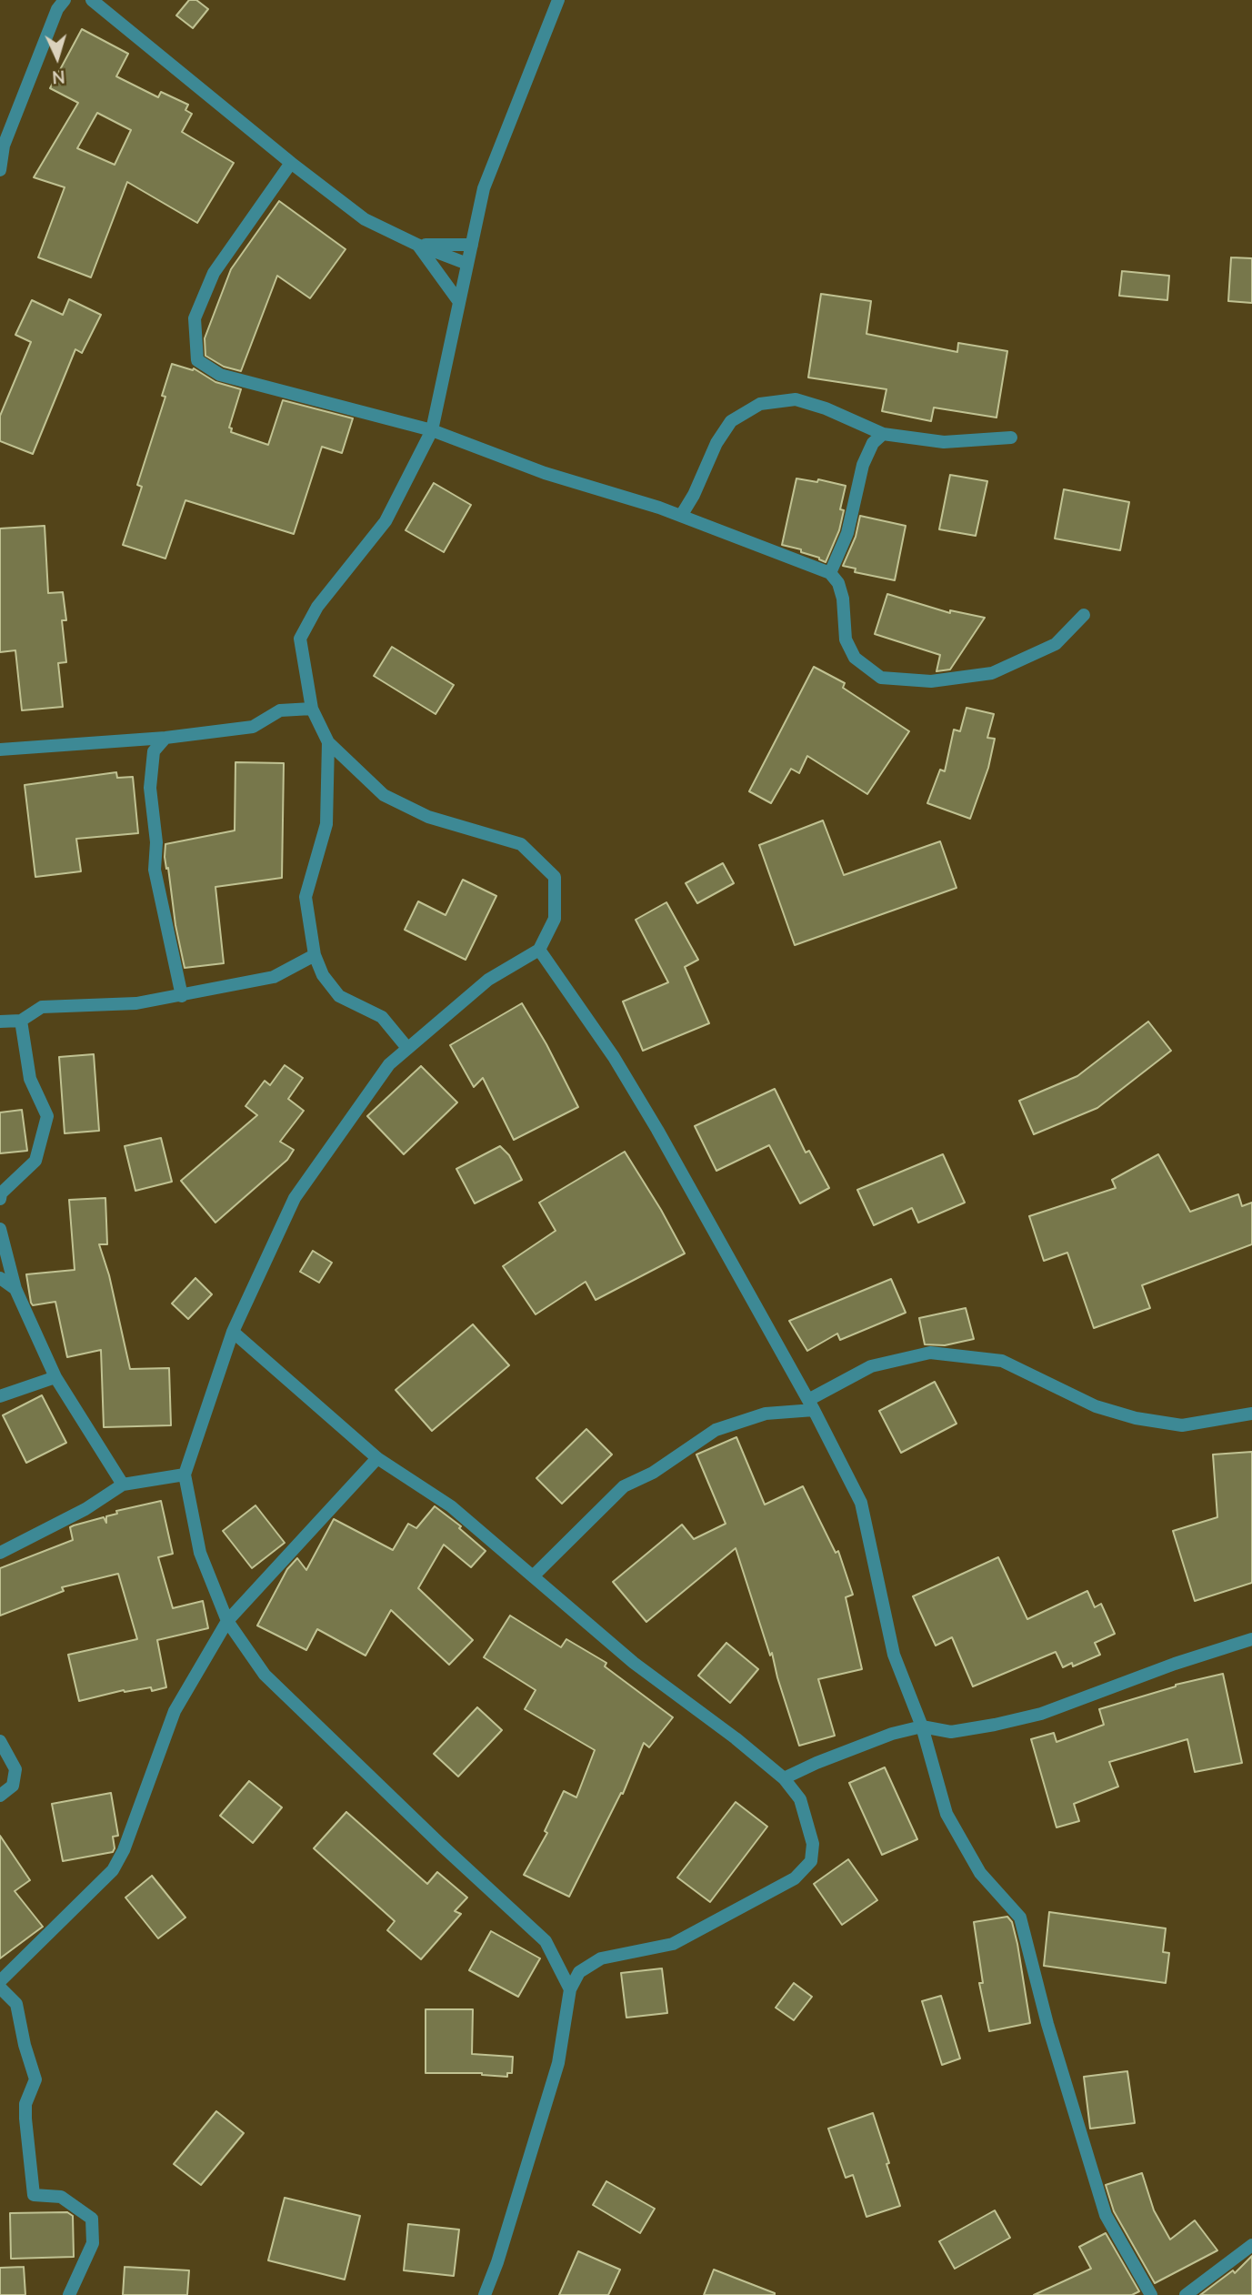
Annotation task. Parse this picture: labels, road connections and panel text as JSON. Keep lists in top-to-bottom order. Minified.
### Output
{"north":"bottom"}
